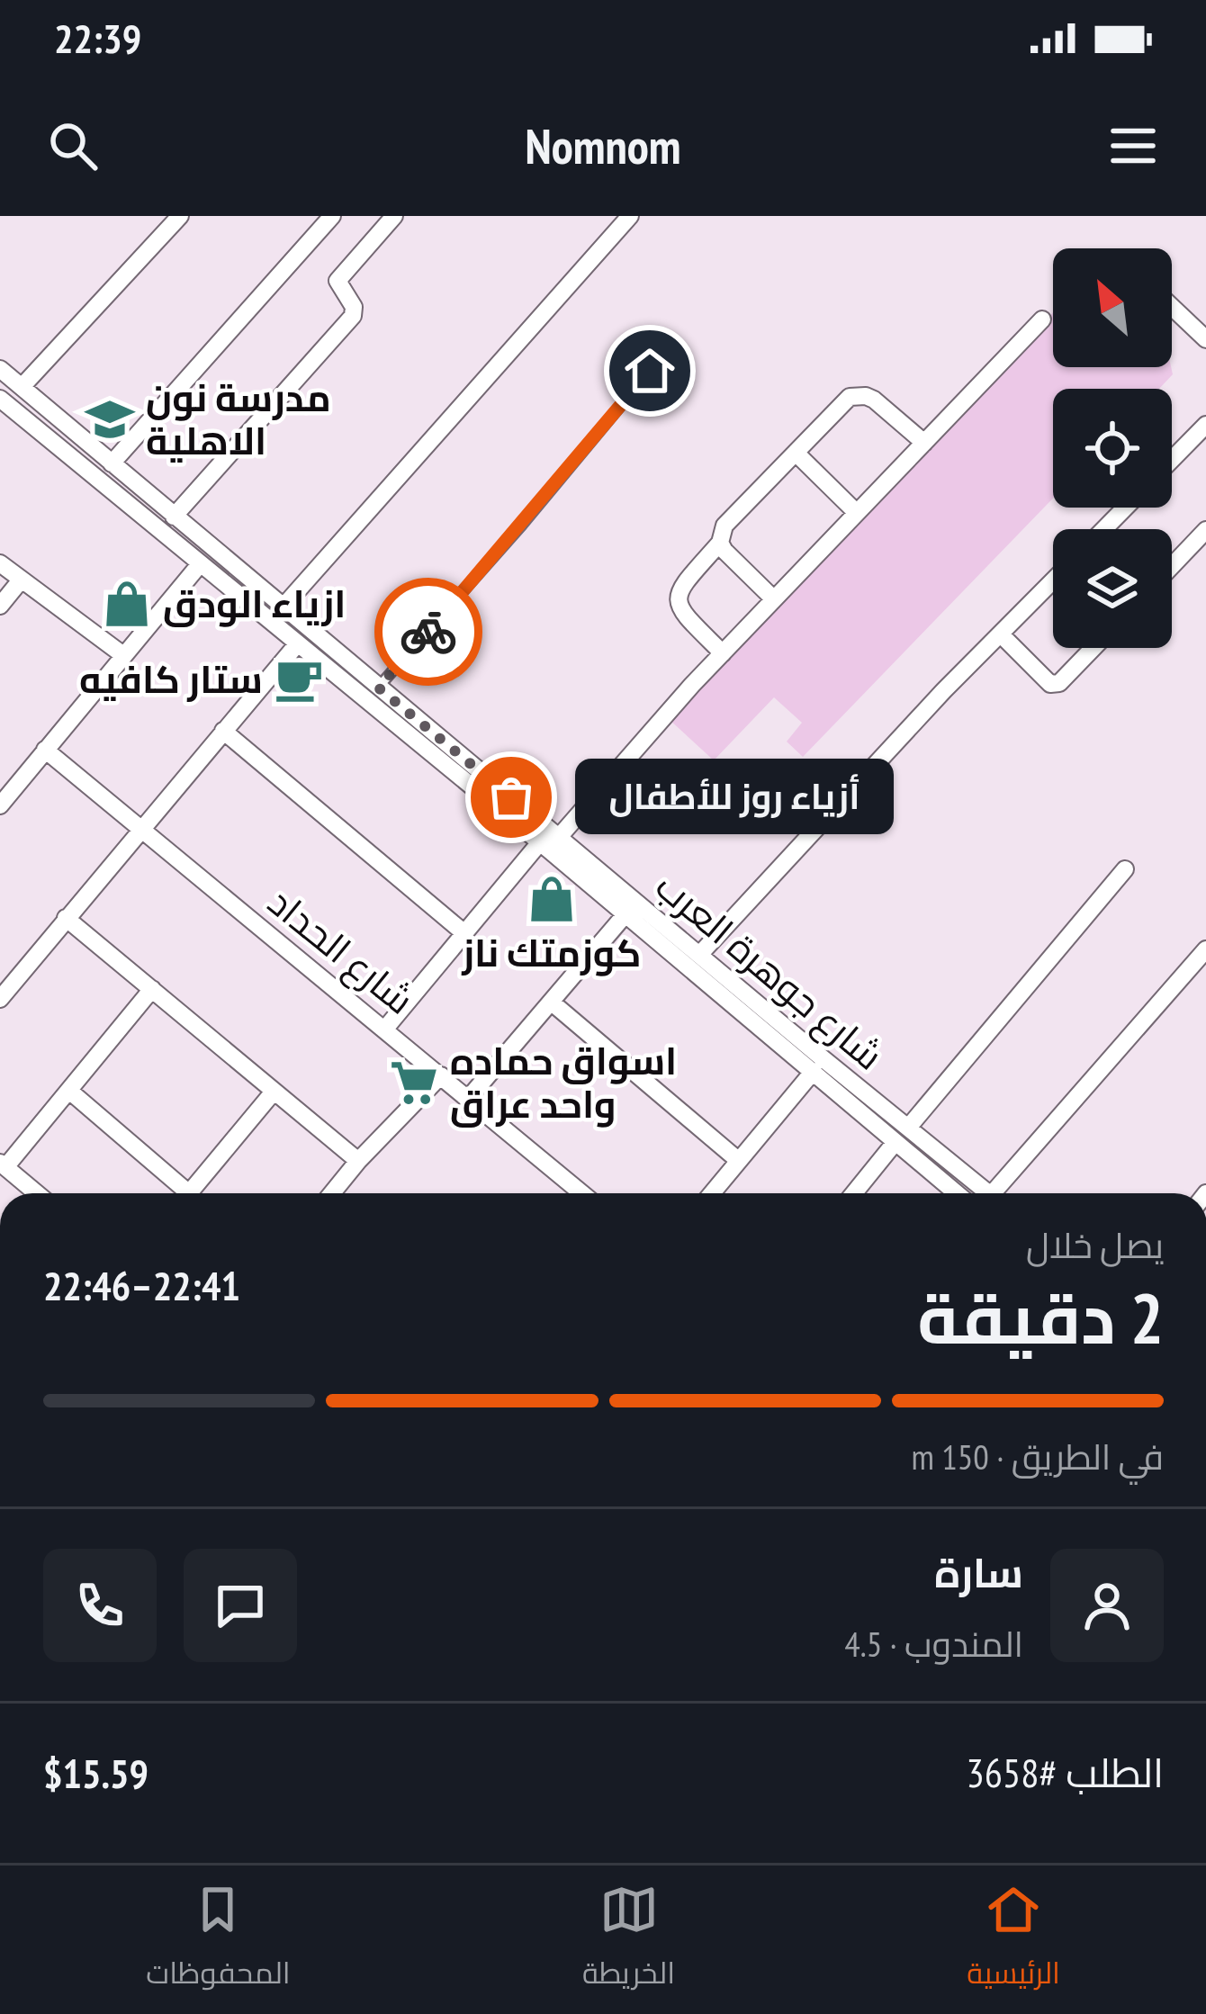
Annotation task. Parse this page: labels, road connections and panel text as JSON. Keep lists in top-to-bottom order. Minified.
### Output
{"streets":{"street":["شارع الحداد","شارع جوهرة العرب"]},"places":{"school or university":["مدرسة نون الاهلية"],"shop":["ازياء الودق","كوزمتك ناز"],"cafe":["ستار كافيه"],"other":["أزياء روز للأطفال"],"supermarket":["اسواق حماده واحد عراق"]},"north":"top left","page":{"status":"22:39","header":"Nomnom","bubble":"أزياء روز للأطفال","heading":["2 دقيقة","يصل خلال","22:41–22:46"],"panel":["سارة","المندوب · 4.5","الطلب #3658","$15.59"],"bar":"في الطريق · 150 m","tabs":["الرئيسية","الخريطة","المحفوظات"]}}
